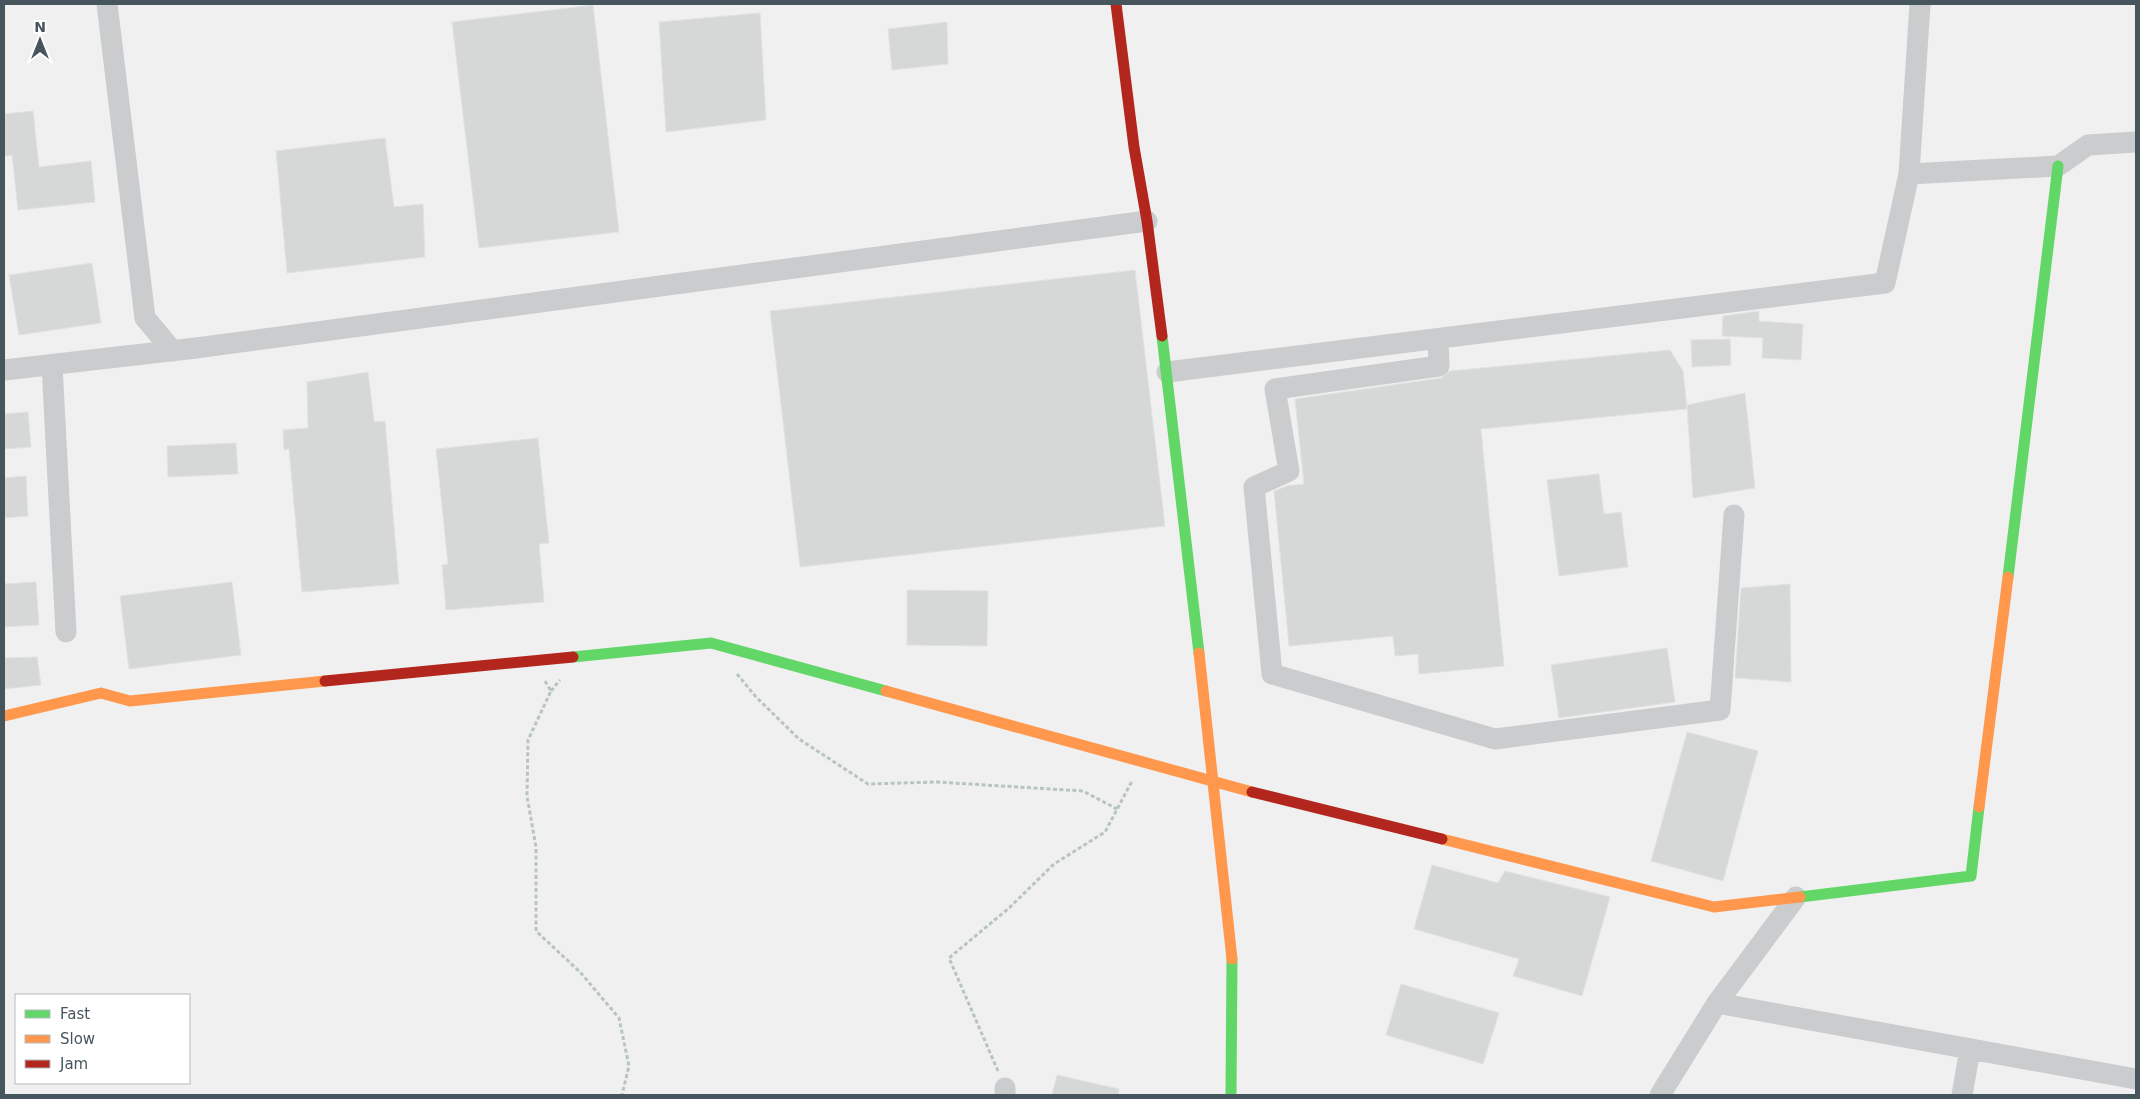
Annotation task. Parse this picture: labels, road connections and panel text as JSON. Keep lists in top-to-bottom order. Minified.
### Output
{"legend":["Fast","Slow","Jam"],"north":"top"}
